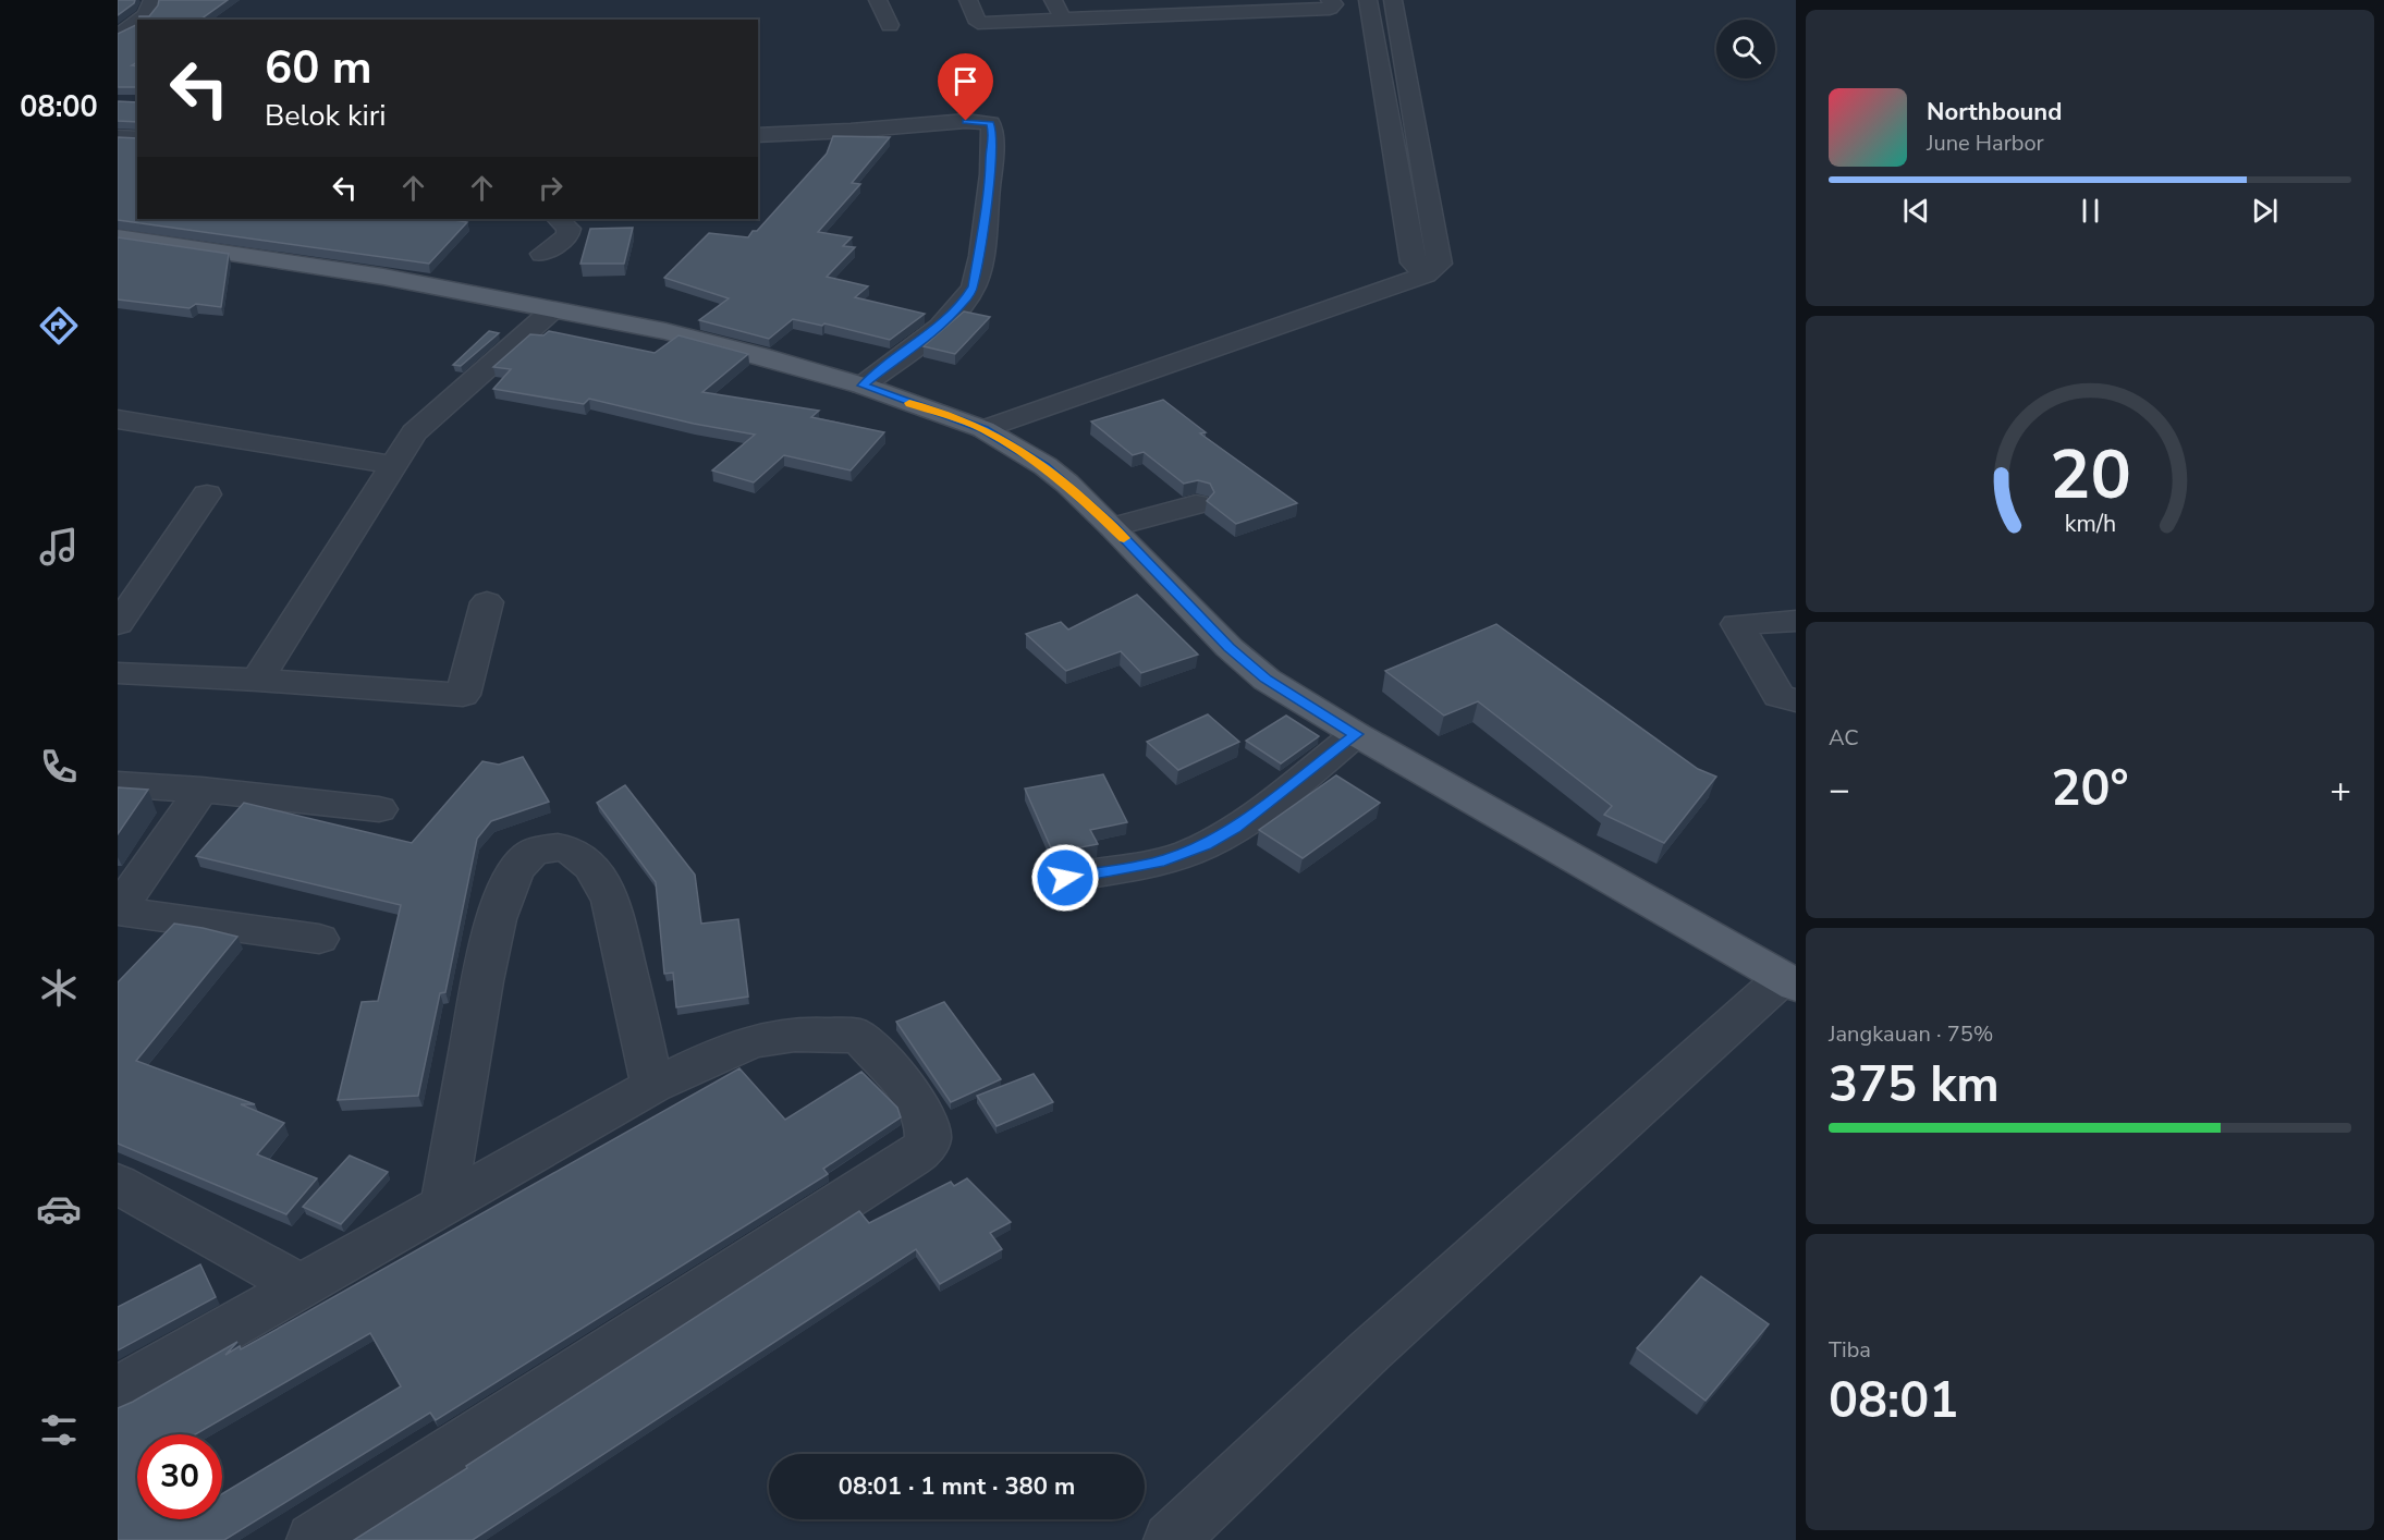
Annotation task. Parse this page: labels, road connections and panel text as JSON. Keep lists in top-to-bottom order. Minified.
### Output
{"page":{"tabs":"08:00","turn":["60 m","Belok kiri"],"song":["Northbound","June Harbor"],"tile":["AC",["Jangkauan · 75%","375 km"],["Tiba","08:01"]],"heat":["−","20°","+"],"limit":"30","trip":"08:01 · 1 mnt · 380 m","gauge":["20","km/h"]}}
